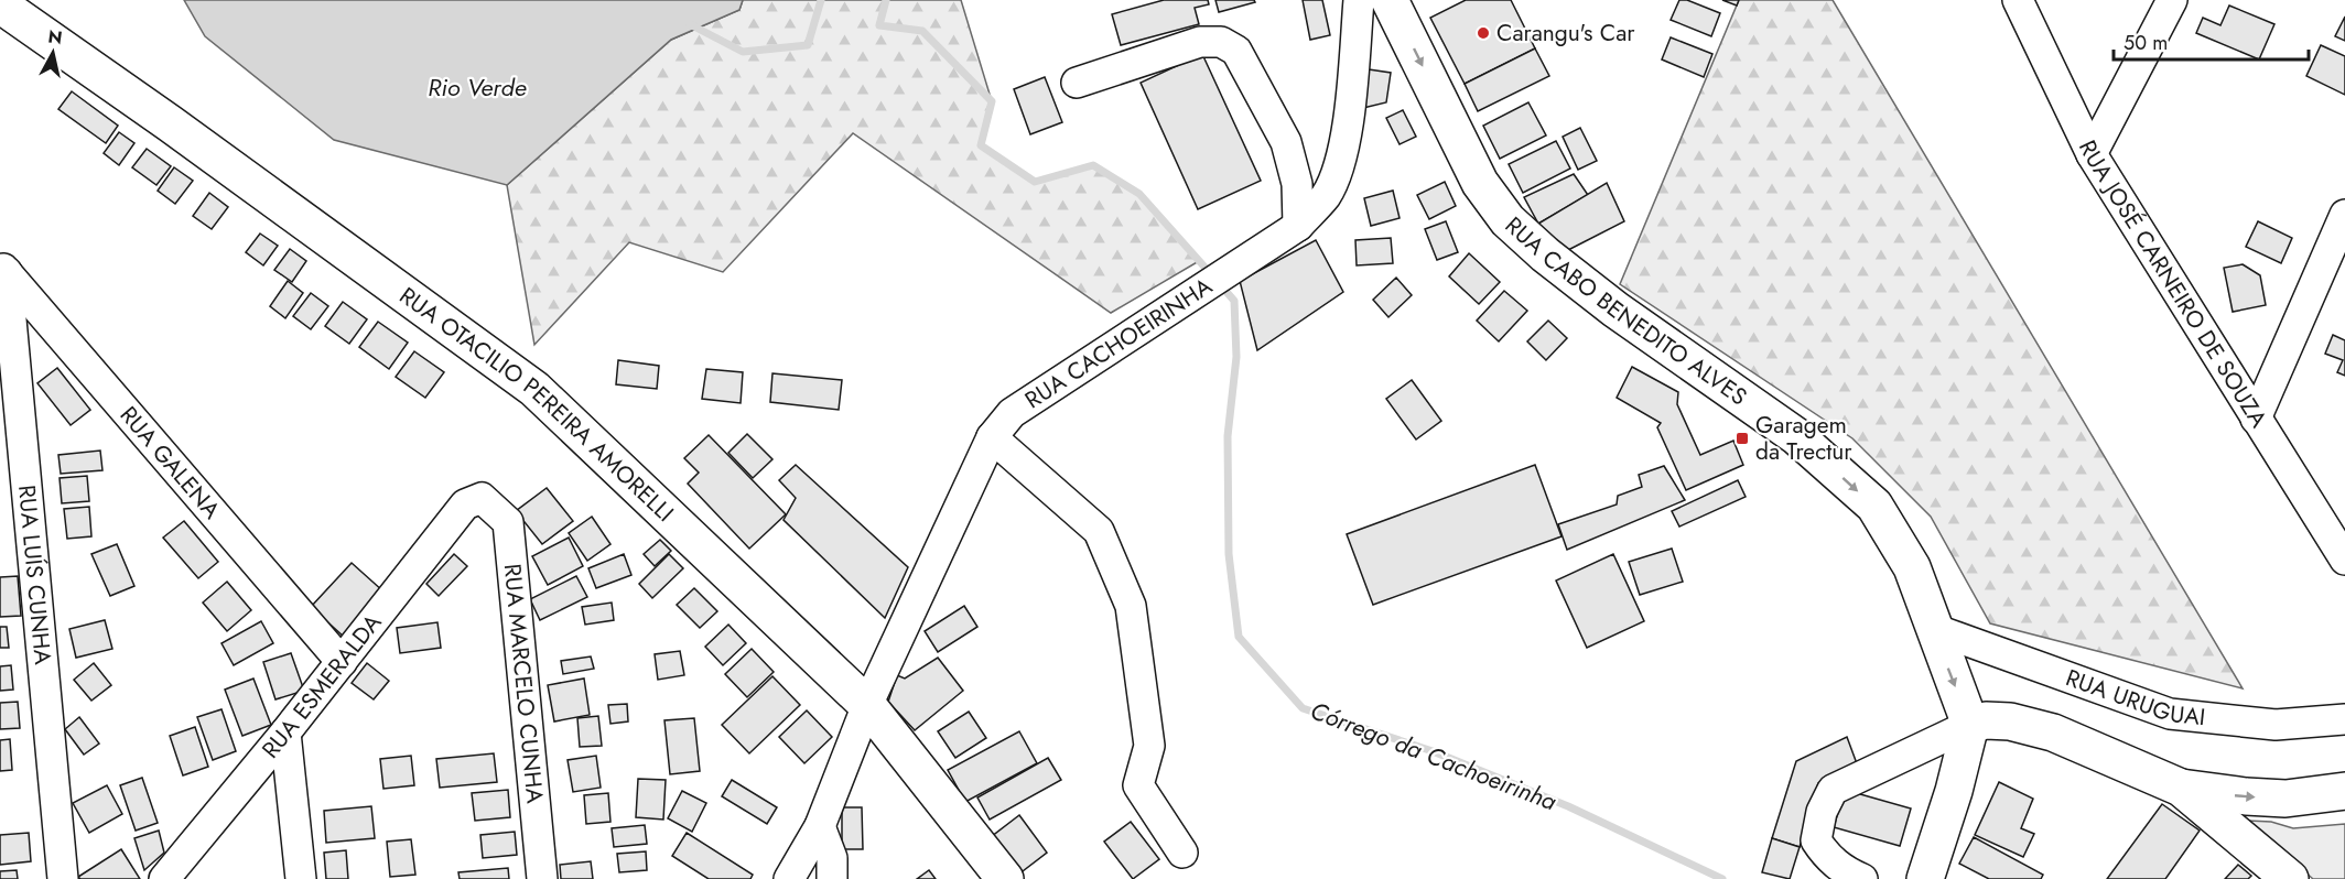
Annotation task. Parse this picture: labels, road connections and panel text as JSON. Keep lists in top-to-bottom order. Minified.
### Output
{"streets":{"main road":["RUA CABO BENEDITO ALVES","RUA OTACILIO PEREIRA AMORELLI"],"street":["RUA JOSÉ CARNEIRO DE SOUZA","RUA CACHOEIRINHA","RUA GALENA","RUA LUÍS CUNHA","RUA MARCELO CUNHA","RUA ESMERALDA","RUA URUGUAI"]},"crossings":[["RUA CABO BENEDITO ALVES","RUA URUGUAI"],["RUA CACHOEIRINHA","RUA OTACILIO PEREIRA AMORELLI"],["RUA GALENA","RUA LUÍS CUNHA"],["RUA GALENA","RUA ESMERALDA"],["RUA MARCELO CUNHA","RUA ESMERALDA"]],"one_way":["RUA CABO BENEDITO ALVES"],"water":["Rio Verde","Córrego da Cachoeirinha"],"places":{"other":["Carangu's Car"],"transit":["Garagem da Trectur"]},"scale_bar":"50 m","north":"top"}
